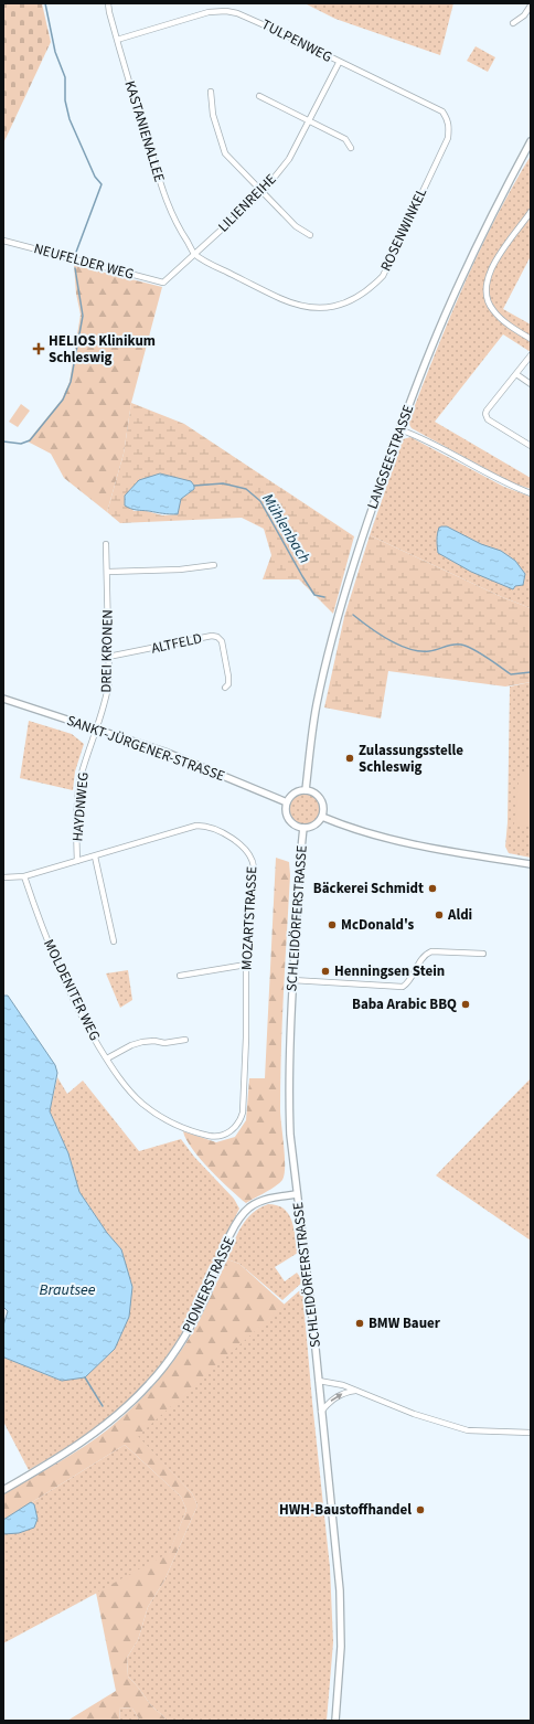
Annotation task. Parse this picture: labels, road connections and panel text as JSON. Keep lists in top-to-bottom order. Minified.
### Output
{"streets":{"street":["TULPENWEG","KASTANIENALLEE","LILIENREIHE","ROSENWINKEL","NEUFELDER WEG","LANGSEESTRASSE","ALTFELD","DREI KRONEN","SANKT-JÜRGENER-STRASSE","HAYDNWEG","MOZARTSTRASSE","SCHLEIDÖRFERSTRASSE","MOLDENITER WEG","PIONIERSTRASSE"]},"crossings":[["TULPENWEG","KASTANIENALLEE"],["TULPENWEG","LILIENREIHE"],["TULPENWEG","ROSENWINKEL"],["KASTANIENALLEE","LILIENREIHE"],["KASTANIENALLEE","ROSENWINKEL"],["LILIENREIHE","ROSENWINKEL"],["LILIENREIHE","NEUFELDER WEG"],["LANGSEESTRASSE","SANKT-JÜRGENER-STRASSE"],["LANGSEESTRASSE","SCHLEIDÖRFERSTRASSE"],["ALTFELD","DREI KRONEN"],["DREI KRONEN","SANKT-JÜRGENER-STRASSE"],["DREI KRONEN","HAYDNWEG"],["SANKT-JÜRGENER-STRASSE","HAYDNWEG"],["SANKT-JÜRGENER-STRASSE","SCHLEIDÖRFERSTRASSE"],["HAYDNWEG","MOZARTSTRASSE"],["MOZARTSTRASSE","MOLDENITER WEG"],["SCHLEIDÖRFERSTRASSE","PIONIERSTRASSE"]],"water":["Mühlenbach","Brautsee"],"places":{"health":["HELIOS Klinikum Schleswig"],"other":["Zulassungsstelle Schleswig","Bäckerei Schmidt","Aldi","McDonald's","Henningsen Stein","Baba Arabic BBQ","BMW Bauer","HWH-Baustoffhandel"]}}
